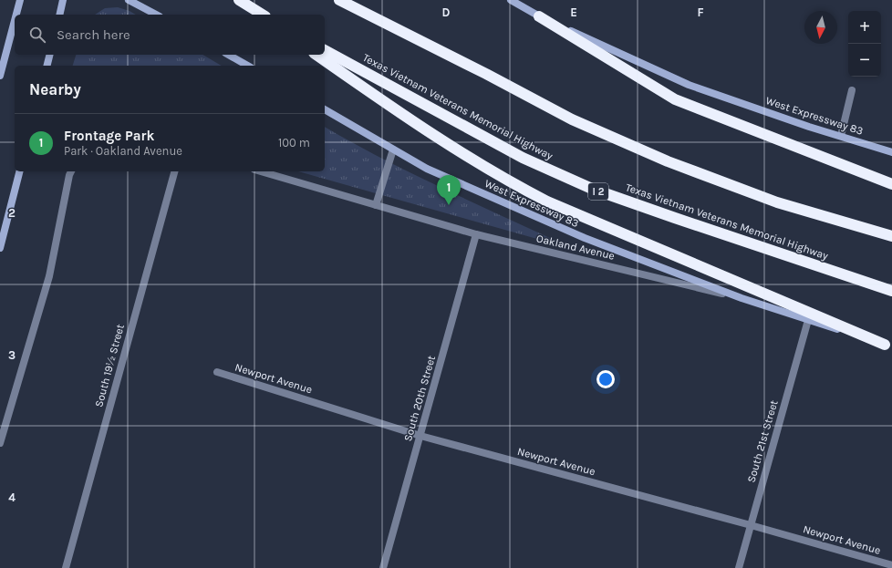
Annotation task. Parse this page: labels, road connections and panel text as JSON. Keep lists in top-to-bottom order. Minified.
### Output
{"streets":{"highway":["Texas Vietnam Veterans Memorial Highway","I 2"],"main road":["West Expressway 83","Oakland Avenue"],"street":["South 19½ Street","Newport Avenue","South 20th Street","South 21st Street"]},"crossings":[["West Expressway 83","Oakland Avenue"],["Oakland Avenue","South 20th Street"],["Oakland Avenue","South 21st Street"],["Newport Avenue","South 20th Street"],["Newport Avenue","South 21st Street"]],"north":"bottom","page":{"map_buttons":["+","−"],"search":"Search here","heading":"Nearby","list":[{"mark":"1","name":"Frontage Park","note":"Park · Oakland Avenue","value":"100 m"}],"pins":"1"},"grid":{"columns":["D","E","F"],"rows":["2","3","4"]}}
